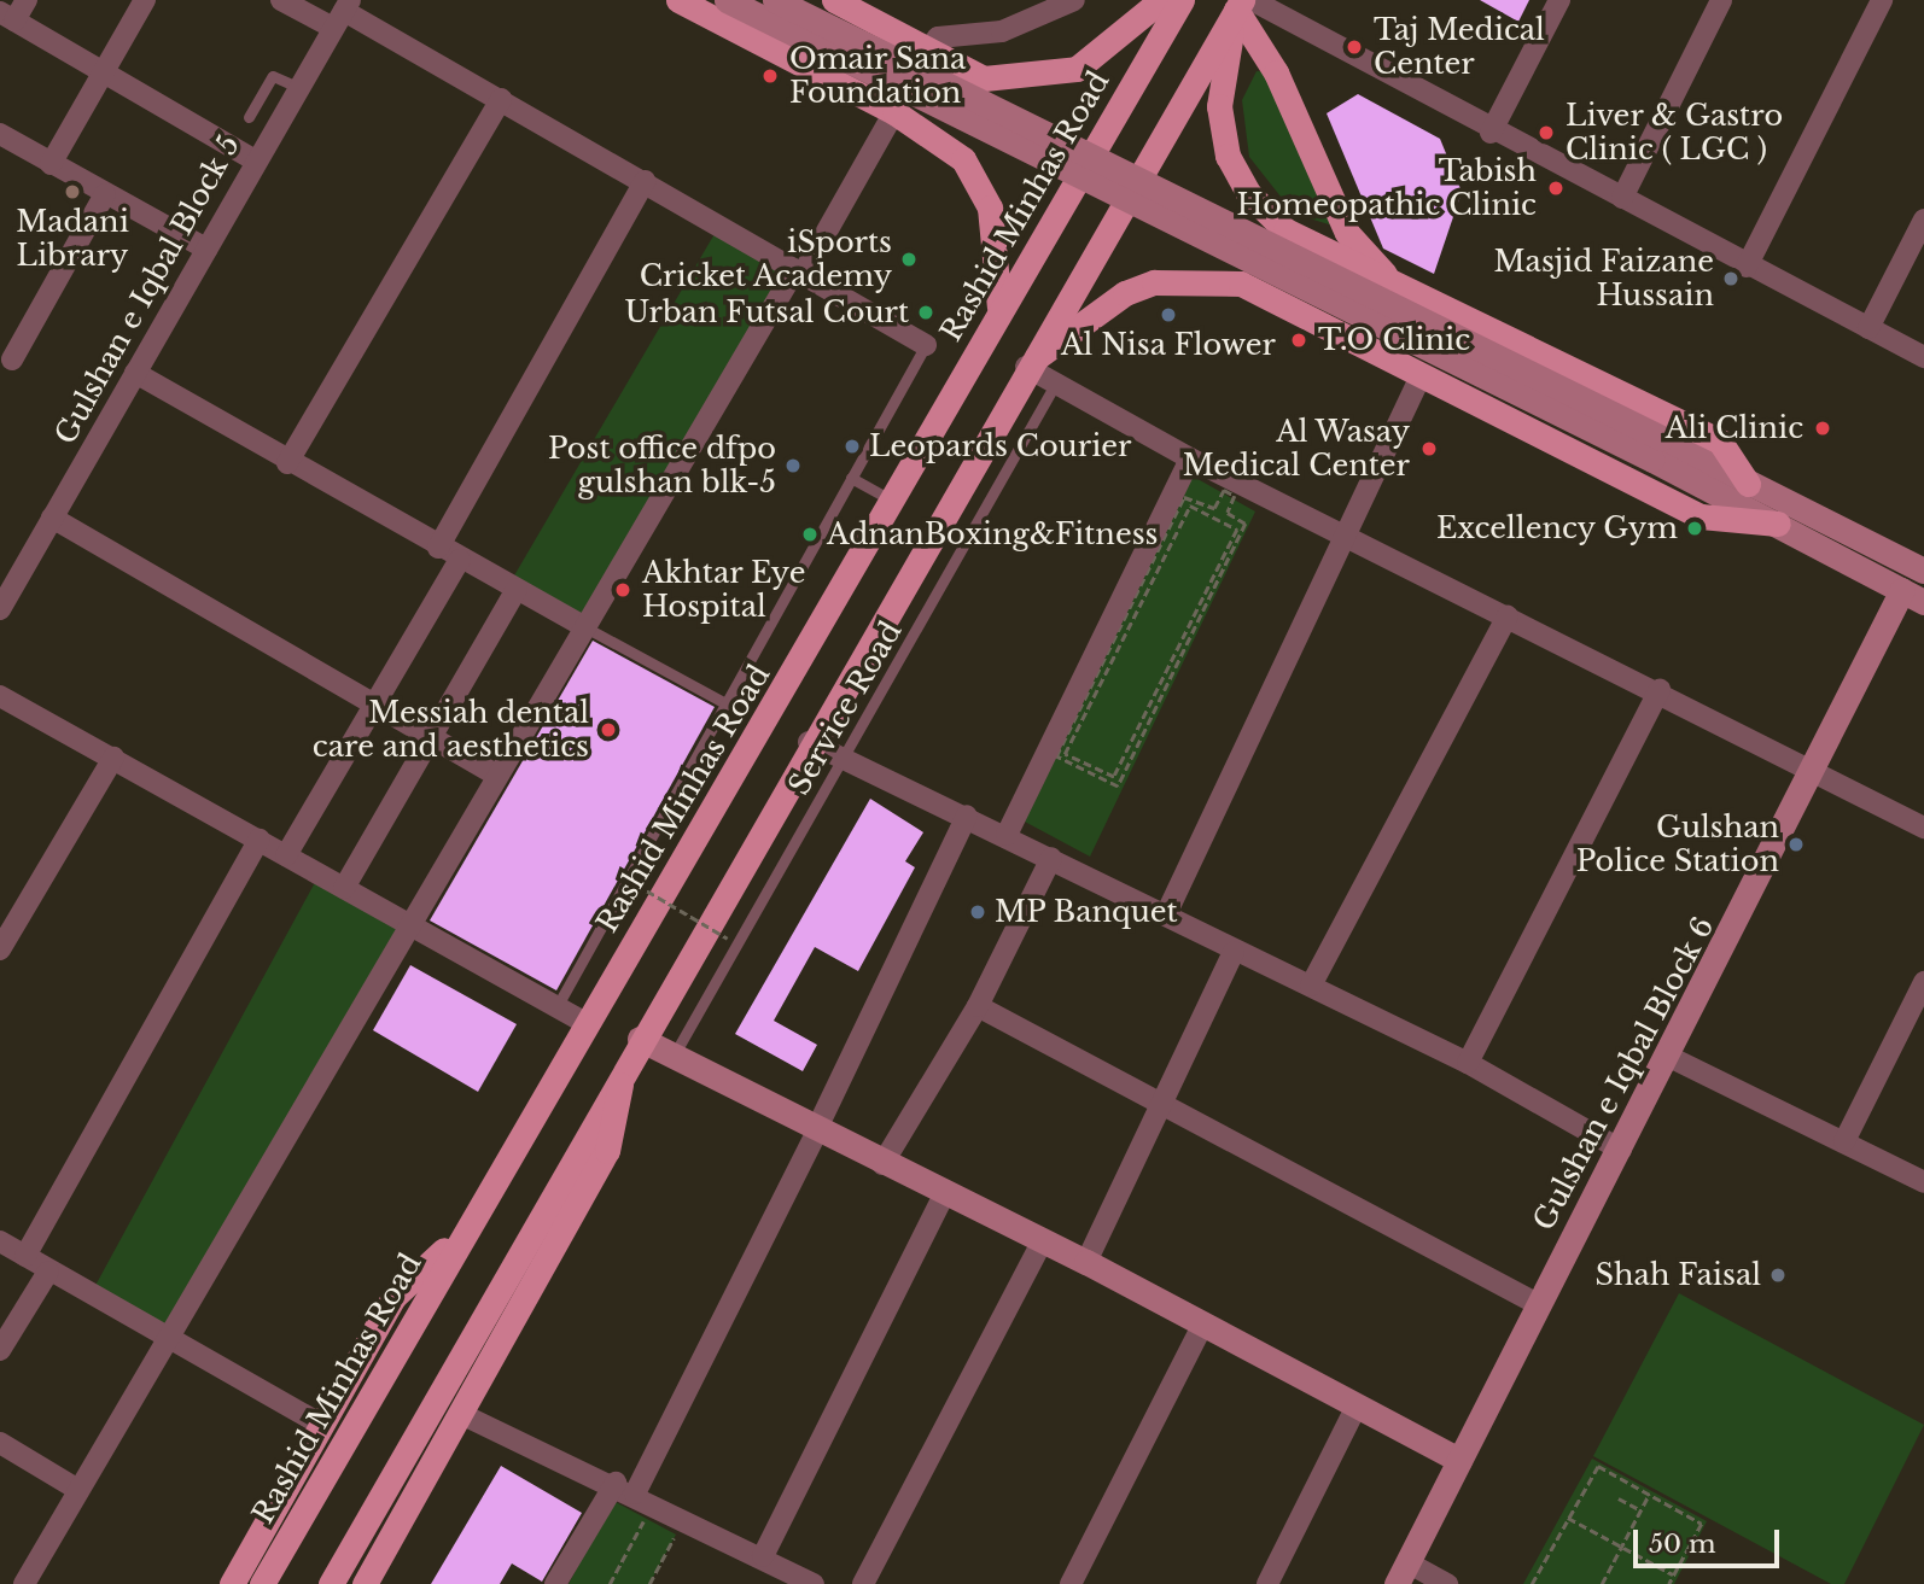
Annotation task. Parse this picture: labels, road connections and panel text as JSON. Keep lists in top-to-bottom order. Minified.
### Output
{"streets":{"main road":["Rashid Minhas Road","Gulshan e Iqbal Block 6"],"street":["Gulshan e Iqbal Block 5"],"lane":["Service Road"]},"places":["Taj Medical Center","Omair Sana Foundation","Liver & Gastro Clinic ( LGC )","Tabish Homeopathic Clinic","Madani Library","iSports Cricket Academy","Masjid Faizane Hussain","Urban Futsal Court","Al Nisa Flower","T.O Clinic","Ali Clinic","Leopards Courier","Al Wasay Medical Center","Post office dfpo gulshan blk-5","Excellency Gym","AdnanBoxing&Fitness","Akhtar Eye Hospital","Messiah dental care and aesthetics","Gulshan Police Station","MP Banquet","Shah Faisal"],"scale_bar":"50 m"}
